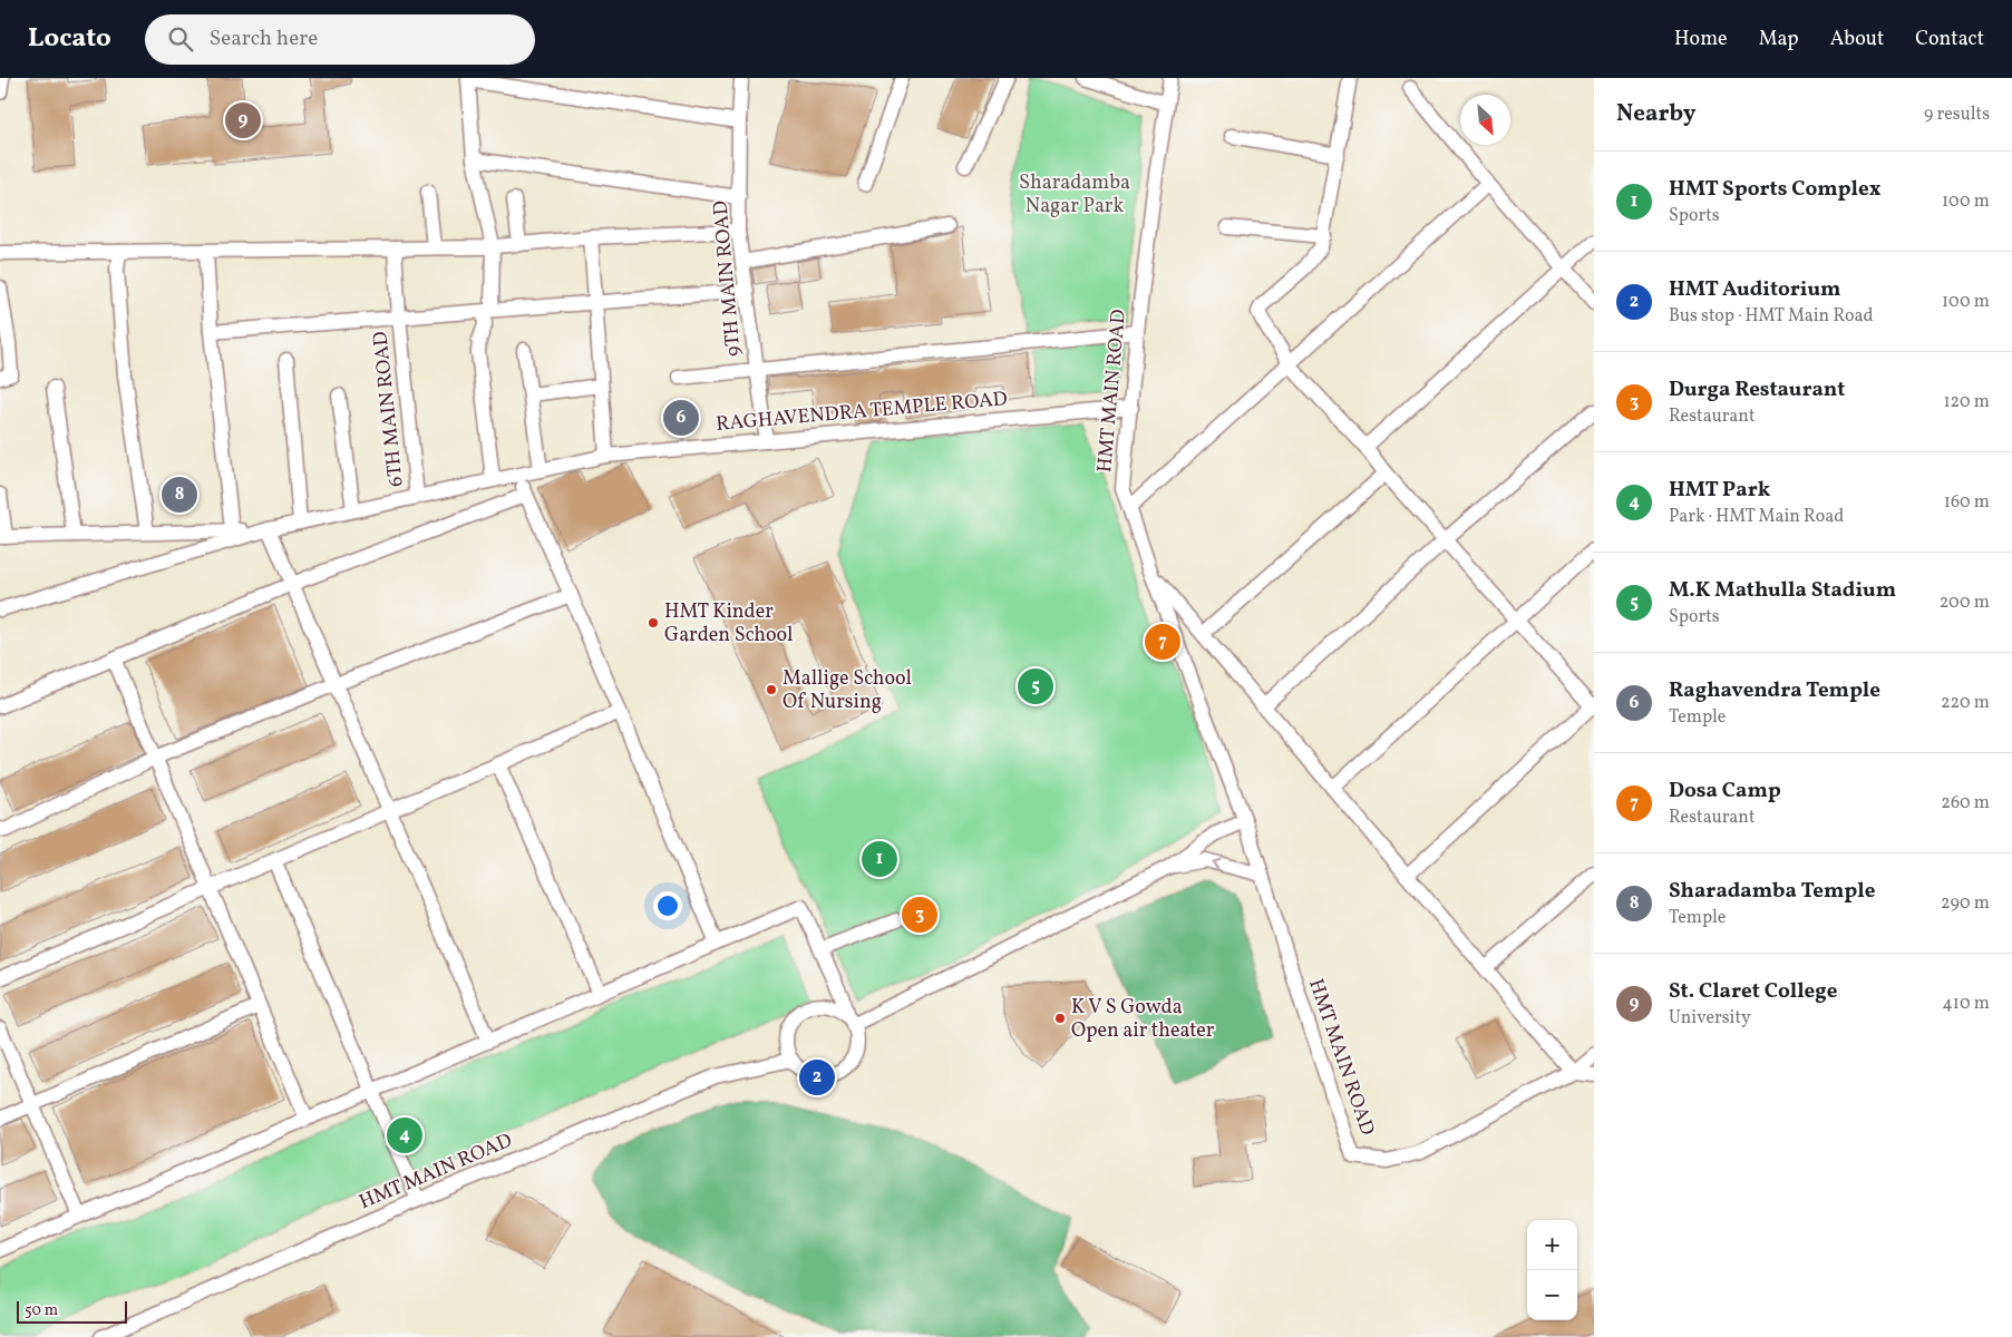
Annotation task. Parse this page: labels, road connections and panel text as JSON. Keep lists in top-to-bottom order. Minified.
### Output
{"streets":{"street":["9TH MAIN ROAD","HMT MAIN ROAD","6TH MAIN ROAD","RAGHAVENDRA TEMPLE ROAD"]},"crossings":[["9TH MAIN ROAD","RAGHAVENDRA TEMPLE ROAD"],["HMT MAIN ROAD","RAGHAVENDRA TEMPLE ROAD"],["6TH MAIN ROAD","RAGHAVENDRA TEMPLE ROAD"]],"parks":["Sharadamba Nagar Park"],"places":["HMT Kinder Garden School","Mallige School Of Nursing","K V S Gowda Open air theater"],"scale_bar":"50 m","north":"bottom right","page":{"header":"Locato","search":"Search here","nav":["Home","Map","About","Contact"],"heading":["Nearby","9 results"],"pins":["9","6","8","7","5","1","3","2","4"],"list":[{"mark":"1","name":"HMT Sports Complex","note":"Sports","value":"100 m"},{"mark":"2","name":"HMT Auditorium","note":"Bus stop · HMT Main Road","value":"100 m"},{"mark":"3","name":"Durga Restaurant","note":"Restaurant","value":"120 m"},{"mark":"4","name":"HMT Park","note":"Park · HMT Main Road","value":"160 m"},{"mark":"5","name":"M.K Mathulla Stadium","note":"Sports","value":"200 m"},{"mark":"6","name":"Raghavendra Temple","note":"Temple","value":"220 m"},{"mark":"7","name":"Dosa Camp","note":"Restaurant","value":"260 m"},{"mark":"8","name":"Sharadamba Temple","note":"Temple","value":"290 m"},{"mark":"9","name":"St. Claret College","note":"University","value":"410 m"}],"map_buttons":["+","−"],"scale":"50 m"}}
